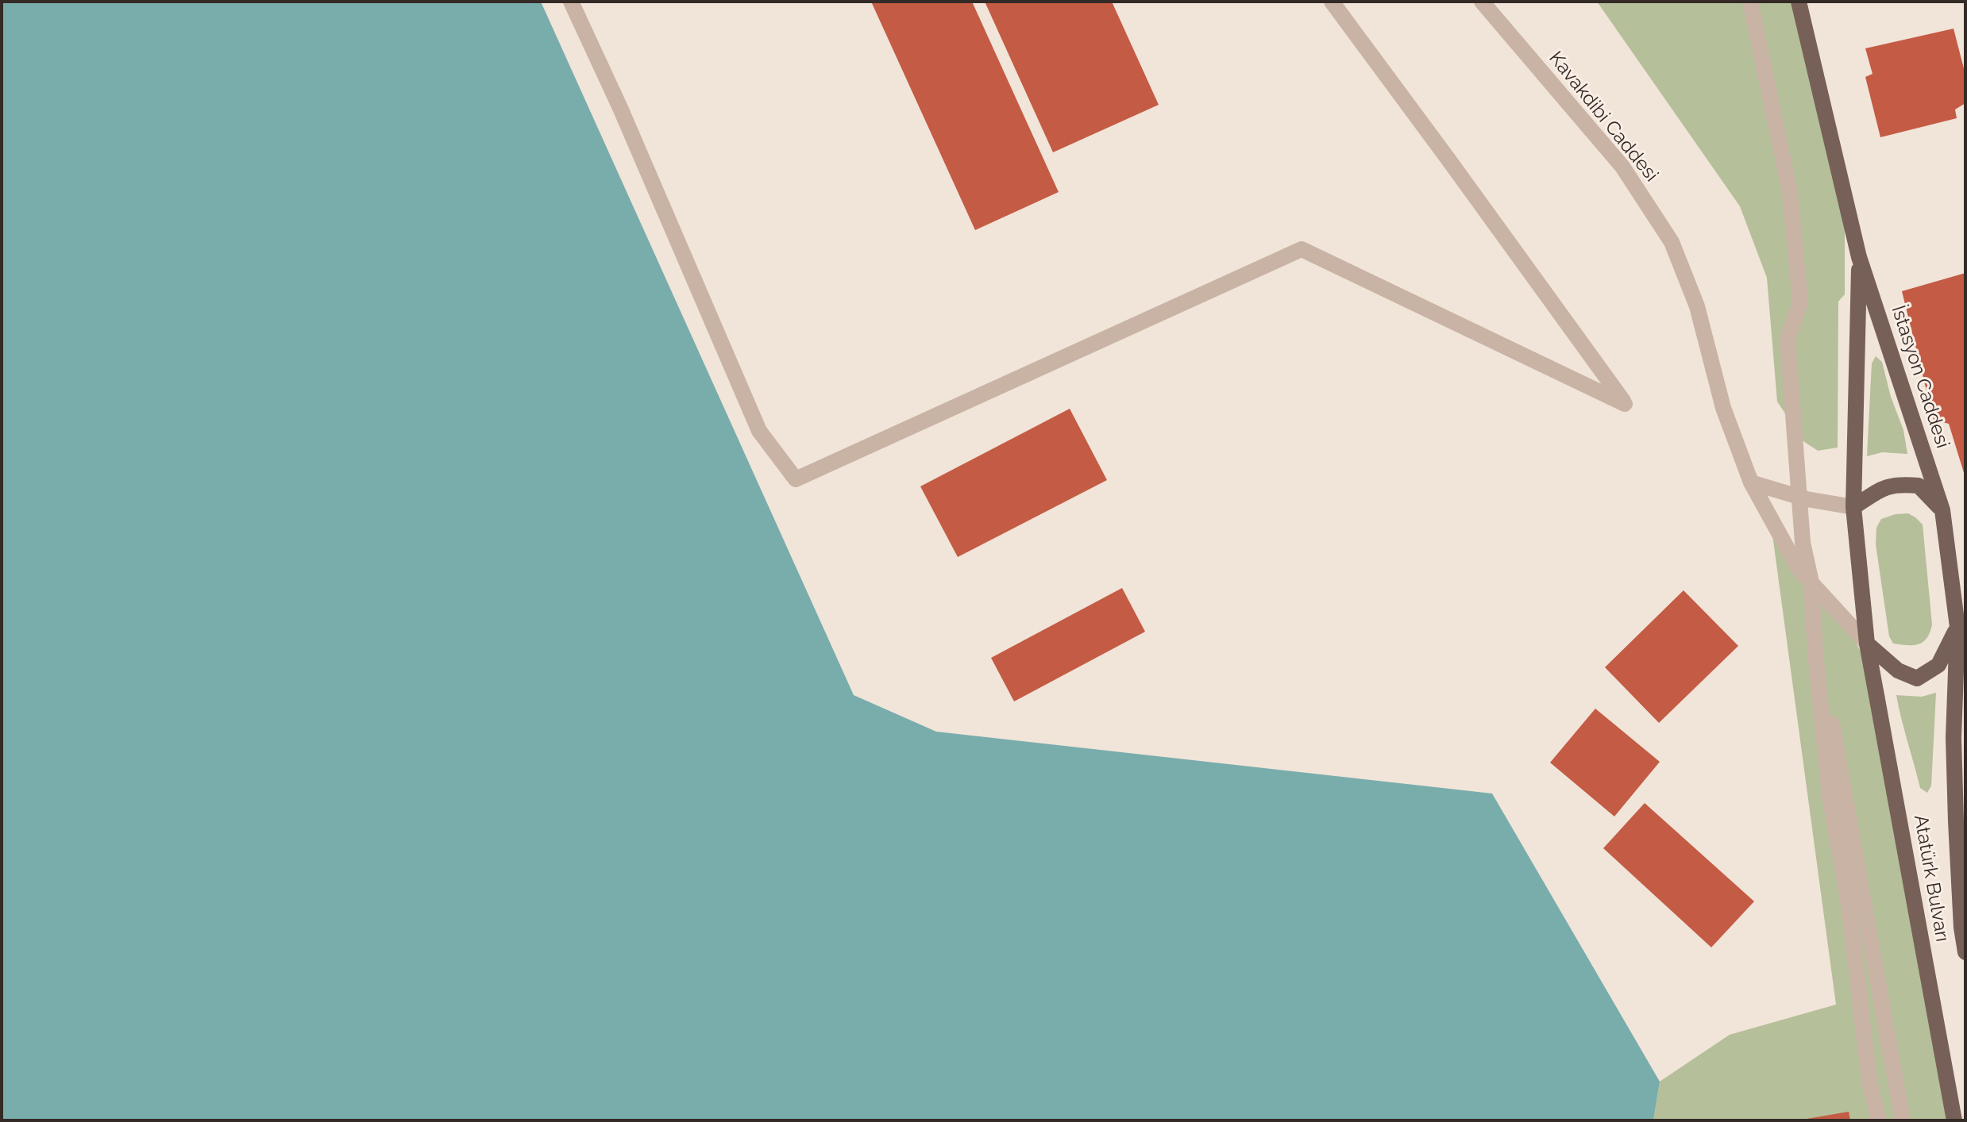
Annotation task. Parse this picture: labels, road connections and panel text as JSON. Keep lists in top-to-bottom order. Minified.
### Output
{"streets":{"main road":["İstasyon Caddesi","Atatürk Bulvarı"],"street":["Kavakdibi Caddesi"]},"crossings":[["Kavakdibi Caddesi","Atatürk Bulvarı"],["İstasyon Caddesi","Atatürk Bulvarı"]]}
